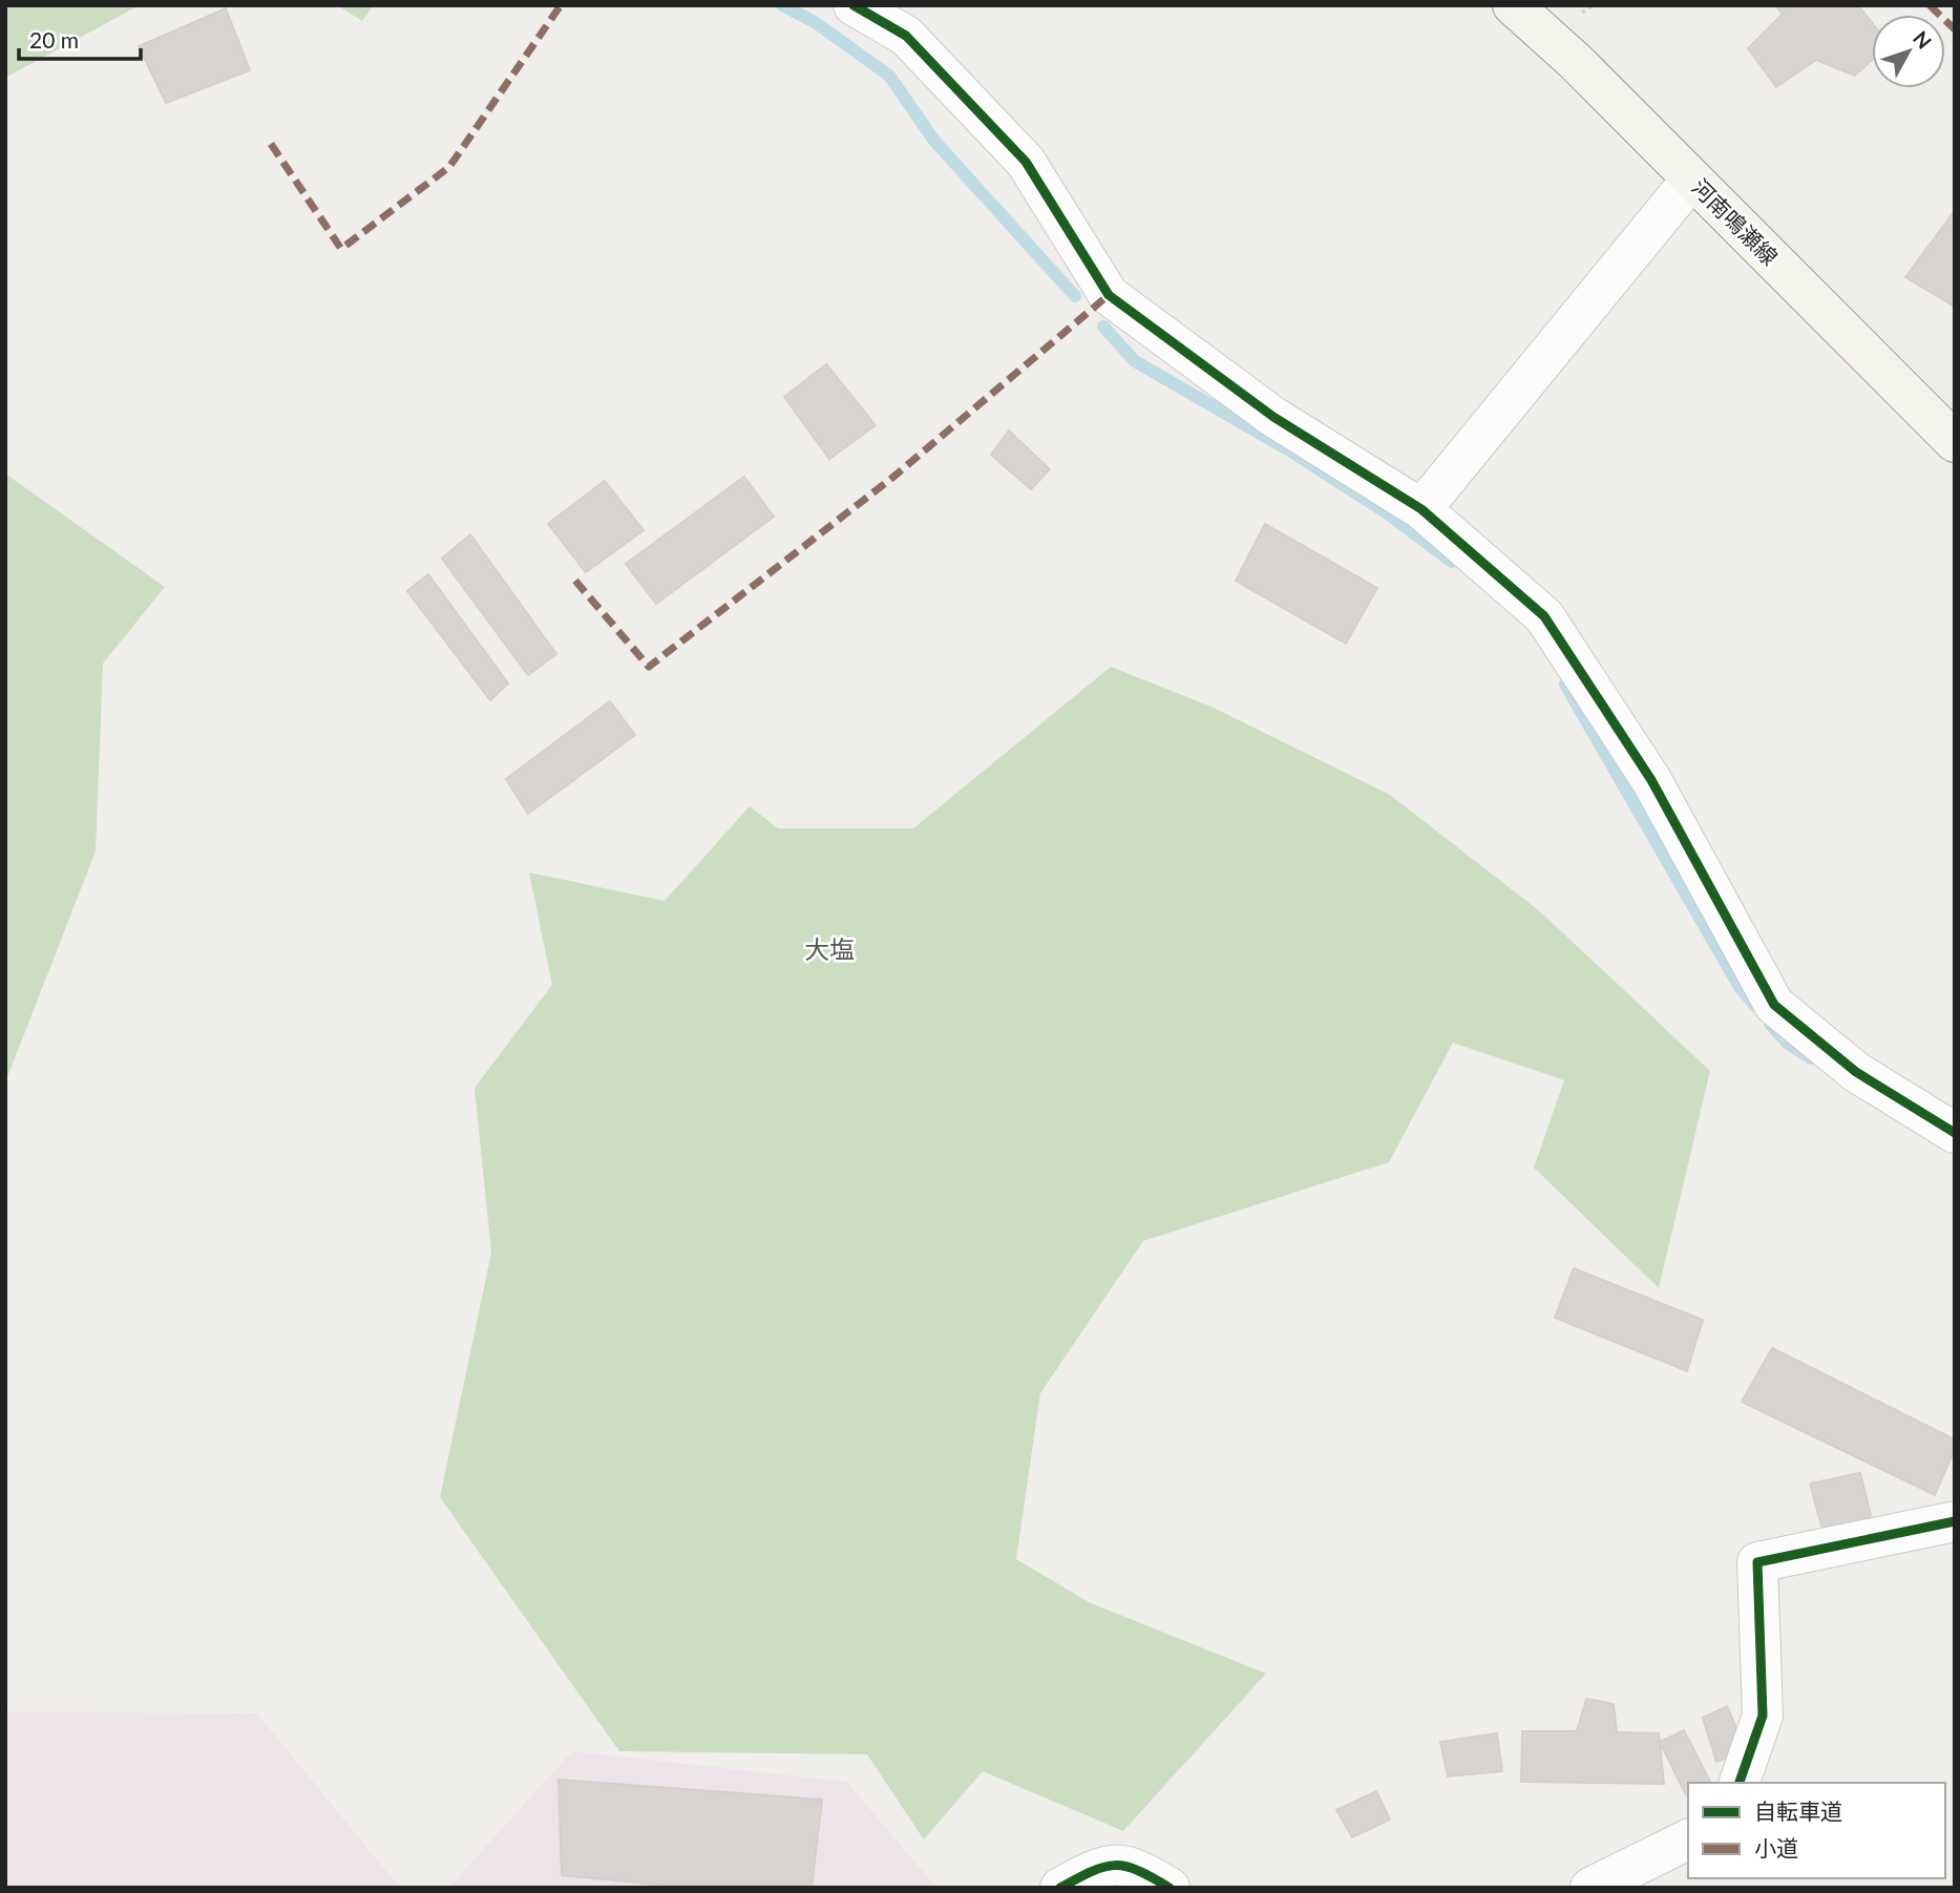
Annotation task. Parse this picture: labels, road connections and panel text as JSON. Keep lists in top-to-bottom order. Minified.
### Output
{"streets":{"main road":["河南鳴瀬線"]},"districts":["大塩"],"legend":["自転車道","小道"],"scale_bar":"20 m","north":"top right"}
